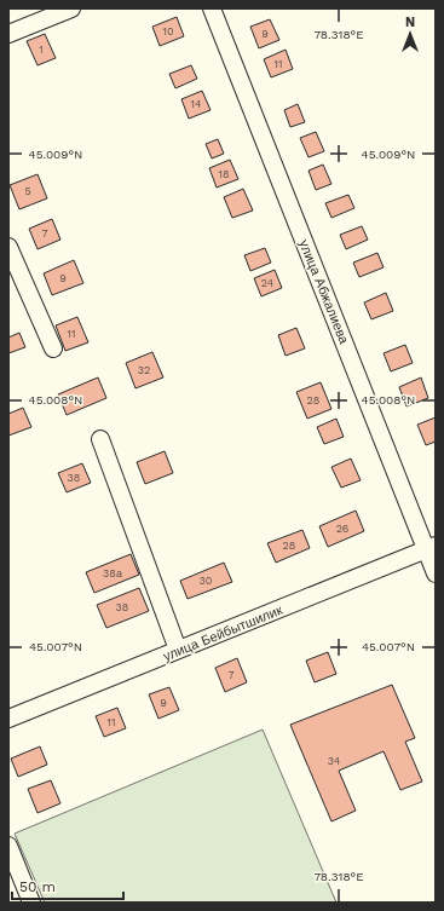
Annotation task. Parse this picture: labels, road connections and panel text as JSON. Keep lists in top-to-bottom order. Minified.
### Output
{"streets":{"street":["улица Абжалиева","улица Бейбытшилик"]},"crossings":[["улица Абжалиева","улица Бейбытшилик"]],"house_numbers":["10","9","1","11","14","18","5","7","9","24","11","32","28","38","26","28","38а","30","38","7","9","11","34"],"scale_bar":"50 m","north":"top","coordinates":["78.318°E","45.009°N","45.008°N","45.007°N"]}
